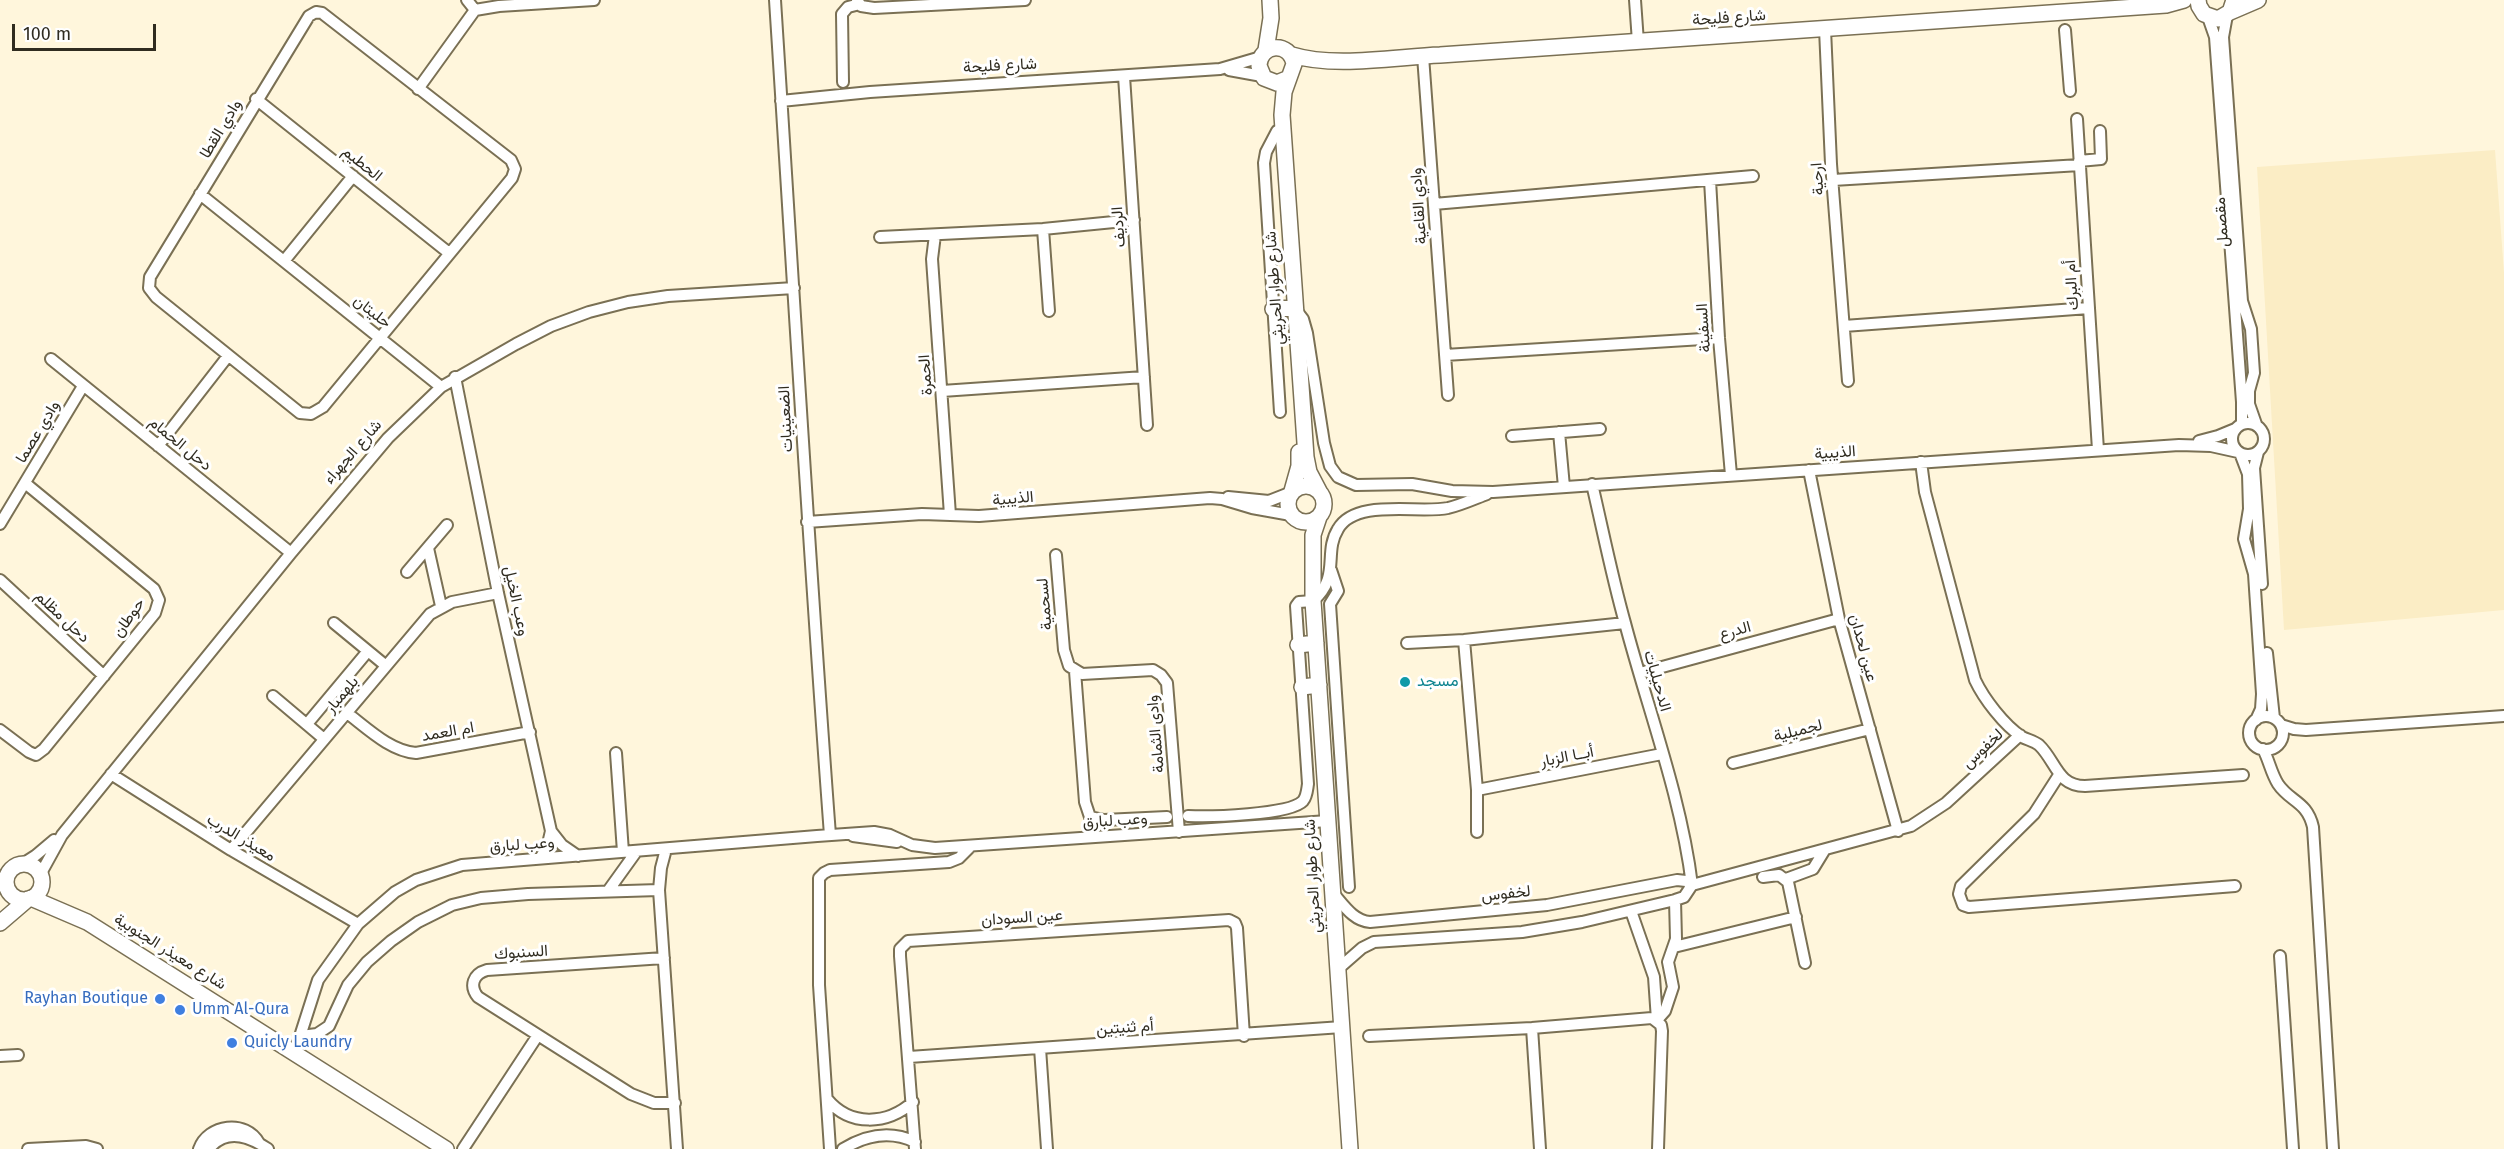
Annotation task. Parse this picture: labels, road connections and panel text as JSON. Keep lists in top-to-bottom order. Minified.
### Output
{"streets":{"street":["شارع فليحة","وادي القطا","الحطيم","ارحية","وادي القاعية","مقصمل","الرديف","أم البرك","شارع طوار الحريثي","حليتان","السفينة","الحمرة","الضعينيات","وادي عصما","دحل الحمام","شارع الجهراء","الذيبية","وعب الخيل","لسحمية","دحل مظلم","حوطان","الدرع","عين لحدان","الدحيليات","بلهمبار","لجميلية","ام العمد","وادى الثمامة","لخفوس","أبــا الزبار","وعب لبارق","معيذر الدرب","عين السودان","شارع معيذر الجنوبية","السنبوك","أم ثنيتين"]},"crossings":[["شارع فليحة","ارحية"],["شارع فليحة","وادي القاعية"],["شارع فليحة","مقصمل"],["شارع فليحة","الرديف"],["شارع فليحة","شارع طوار الحريثي"],["شارع فليحة","الضعينيات"],["وادي القطا","الحطيم"],["وادي القطا","حليتان"],["مقصمل","الذيبية"],["أم البرك","الذيبية"],["شارع طوار الحريثي","الذيبية"],["شارع طوار الحريثي","لخفوس"],["شارع طوار الحريثي","وعب لبارق"],["شارع طوار الحريثي","أم ثنيتين"],["حليتان","شارع الجهراء"],["السفينة","الذيبية"],["الحمرة","الذيبية"],["الضعينيات","شارع الجهراء"],["الضعينيات","الذيبية"],["الضعينيات","وعب لبارق"],["وادي عصما","دحل الحمام"],["وادي عصما","حوطان"],["دحل الحمام","شارع الجهراء"],["شارع الجهراء","وعب الخيل"],["شارع الجهراء","معيذر الدرب"],["شارع الجهراء","شارع معيذر الجنوبية"],["الذيبية","عين لحدان"],["الذيبية","الدحيليات"],["الذيبية","لخفوس"],["وعب الخيل","ام العمد"],["لسحمية","وادى الثمامة"],["دحل مظلم","حوطان"],["الدرع","عين لحدان"],["الدرع","الدحيليات"],["عين لحدان","لجميلية"],["عين لحدان","لخفوس"],["الدحيليات","لخفوس"],["الدحيليات","أبــا الزبار"],["بلهمبار","ام العمد"],["بلهمبار","معيذر الدرب"],["وادى الثمامة","وعب لبارق"],["وعب لبارق","معيذر الدرب"],["وعب لبارق","شارع معيذر الجنوبية"],["عين السودان","أم ثنيتين"]],"places":["مسجد","Rayhan Boutique","Umm Al-Qura","Quicly Laundry"],"scale_bar":"100 m"}
